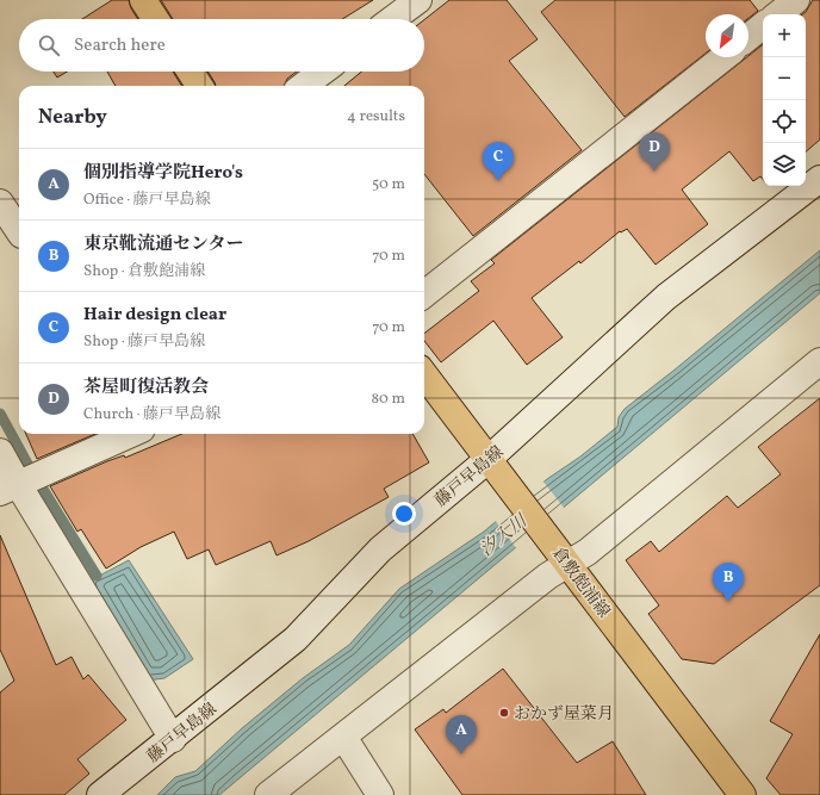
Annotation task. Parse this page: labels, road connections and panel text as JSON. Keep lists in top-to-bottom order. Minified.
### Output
{"streets":{"main road":["倉敷飽浦線"],"street":["藤戸早島線"]},"crossings":[["藤戸早島線","倉敷飽浦線"]],"water":["汐入川"],"places":["おかず屋菜月"],"north":"bottom left","page":{"map_buttons":["+","−"],"search":"Search here","heading":["Nearby","4 results"],"pins":["D","C","B","A"],"list":[{"mark":"A","name":"個別指導学院Hero's","note":"Office · 藤戸早島線","value":"50 m"},{"mark":"B","name":"東京靴流通センター","note":"Shop · 倉敷飽浦線","value":"70 m"},{"mark":"C","name":"Hair design clear","note":"Shop · 藤戸早島線","value":"70 m"},{"mark":"D","name":"茶屋町復活教会","note":"Church · 藤戸早島線","value":"80 m"}]}}
